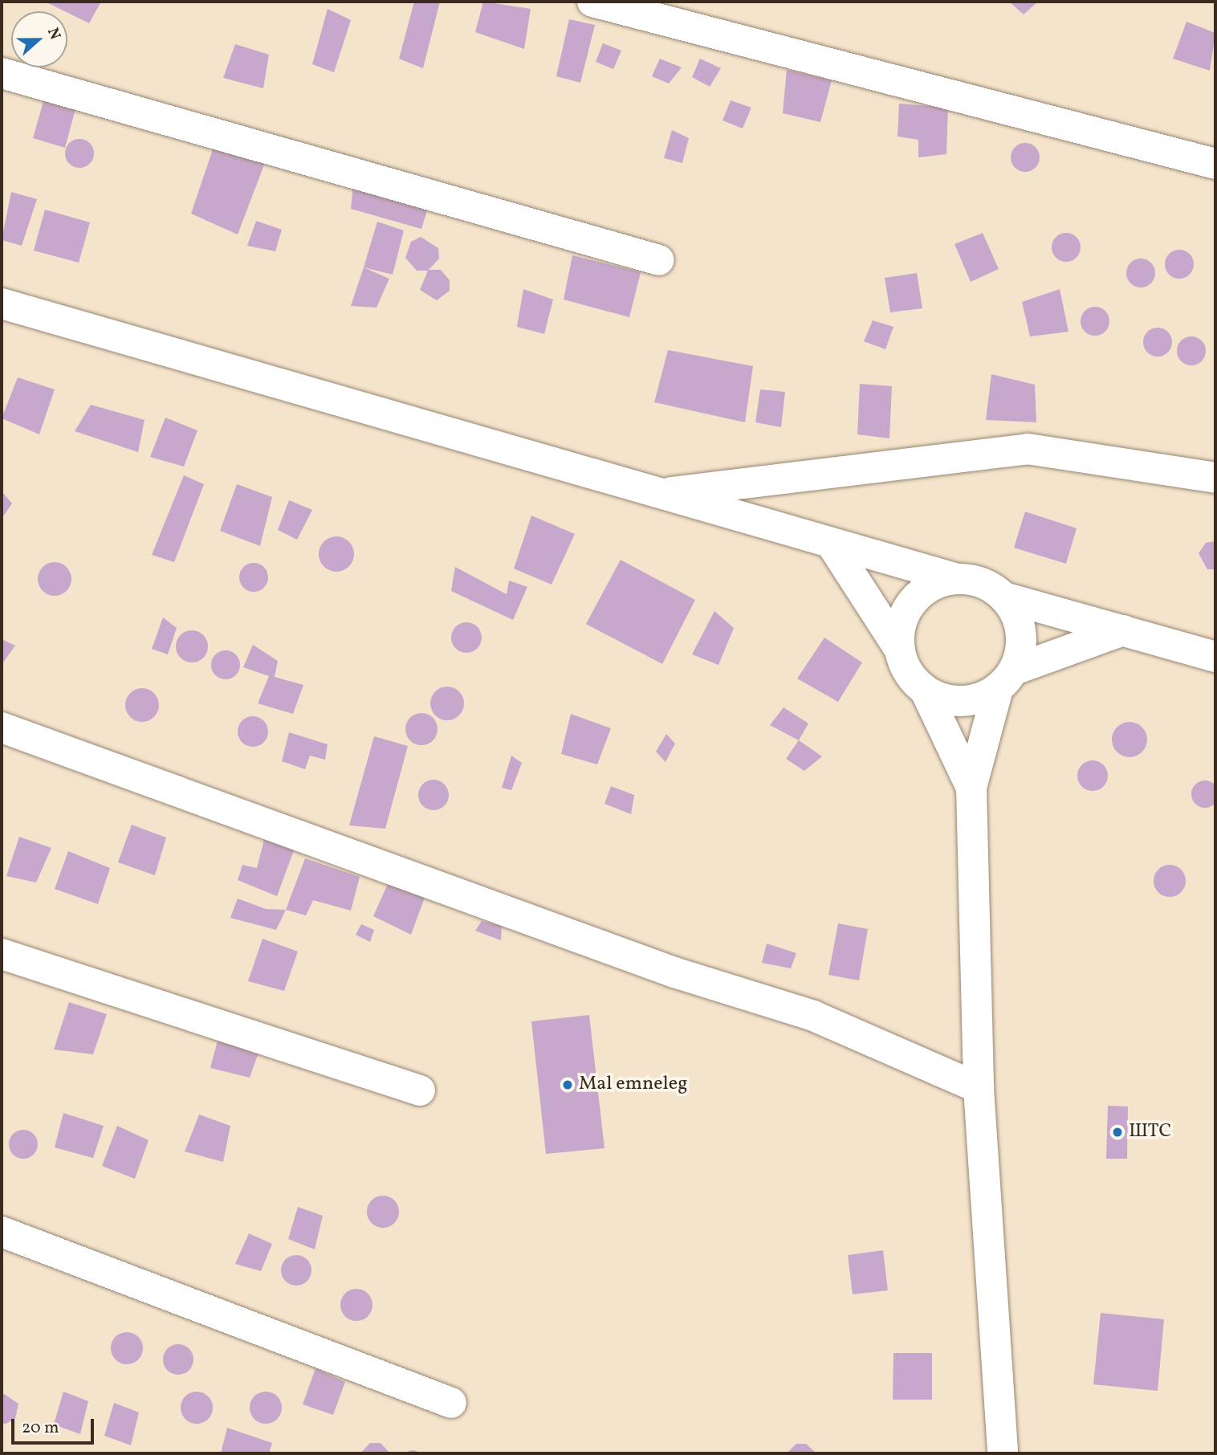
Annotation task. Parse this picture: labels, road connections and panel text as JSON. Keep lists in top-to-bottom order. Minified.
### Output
{"places":["Mal emneleg","ШТС"],"scale_bar":"20 m","north":"right"}
